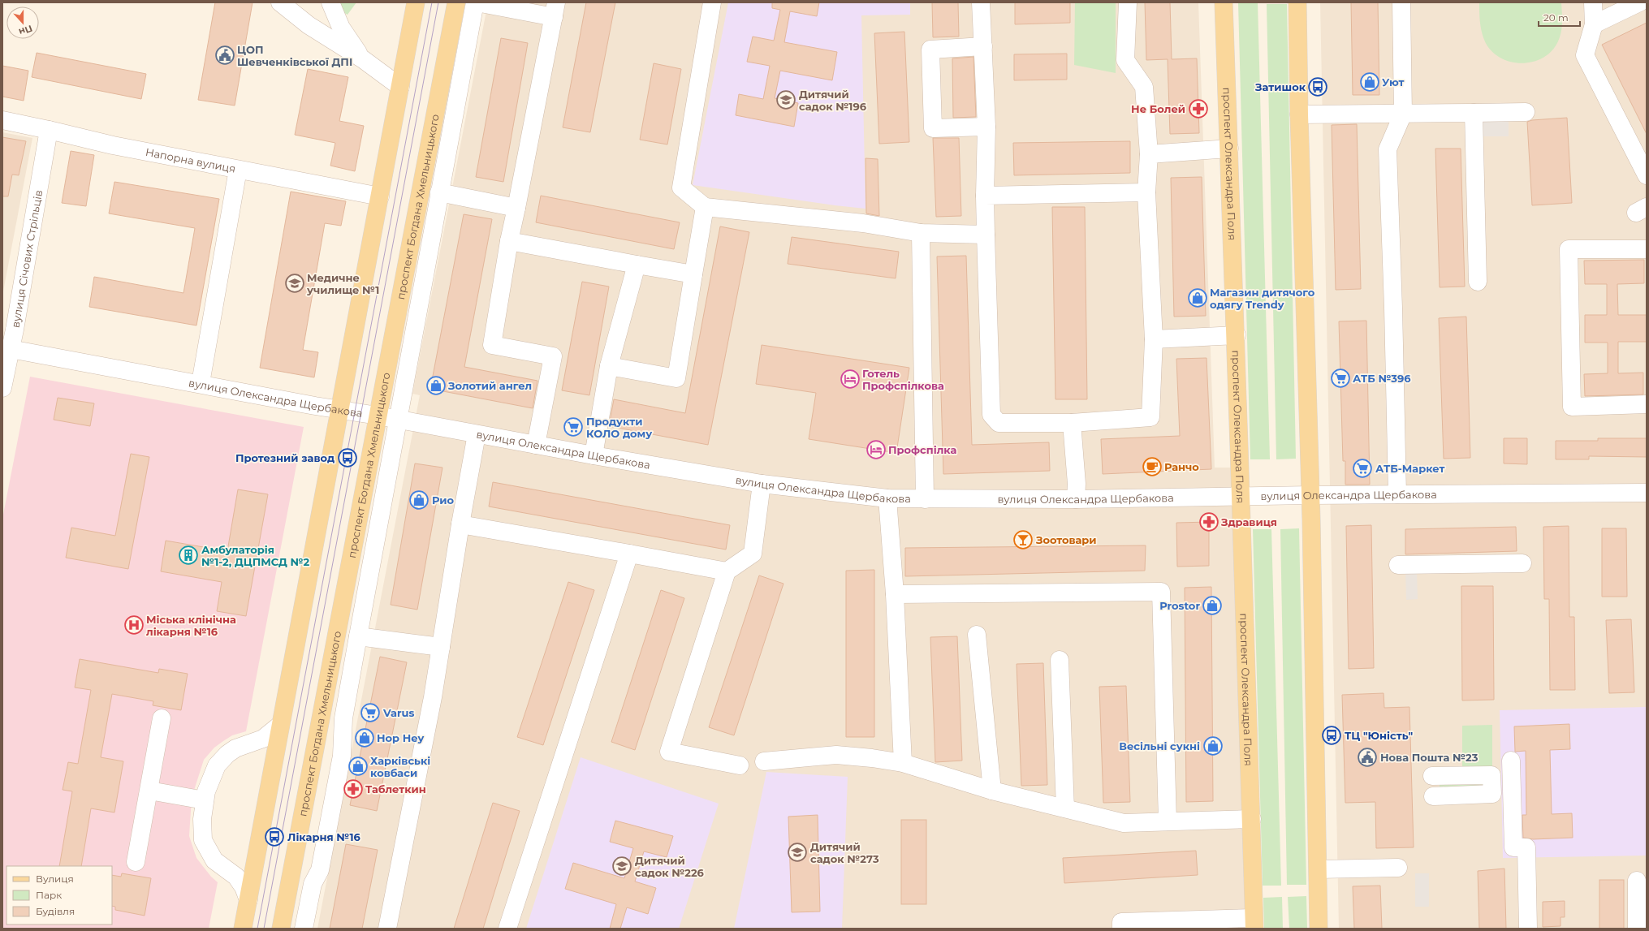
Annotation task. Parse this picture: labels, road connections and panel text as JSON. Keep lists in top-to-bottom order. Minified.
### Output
{"streets":{"main road":["проспект Олександра Поля","проспект Богдана Хмельницького"],"street":["Напорна вулиця","вулиця Січових Стрільців","вулиця Олександра Щербакова"]},"crossings":[["Напорна вулиця","вулиця Січових Стрільців"],["проспект Олександра Поля","вулиця Олександра Щербакова"],["проспект Богдана Хмельницького","вулиця Олександра Щербакова"],["вулиця Січових Стрільців","вулиця Олександра Щербакова"]],"places":{"public building":["ЦОП Шевченківської ДПІ","Нова Пошта №23"],"shop":["Уют","Магазин дитячого одягу Trendy","Золотий ангел","Рио","Prostor","Hop Hey","Весільні сукні","Харківські ковбаси"],"bus stop":["Затишок","Протезний завод","ТЦ \"Юність\"","Лікарня №16"],"school or university":["Дитячий садок №196","Медичне училище №1","Дитячий садок №273","Дитячий садок №226"],"pharmacy":["Не Болей","Здравиця","Таблеткин"],"supermarket":["АТБ №396","Продукти КОЛО дому","АТБ-Маркет","Varus"],"hotel":["Готель Профспілкова","Профспілка"],"cafe":["Ранчо"],"bar":["Зоотовари"],"building":["Амбулаторія №1-2, ДЦПМСД №2"],"hospital":["Міська клінічна лікарня №16"]},"legend":["Вулиця","Парк","Будівля"],"scale_bar":"20 m","north":"bottom"}
